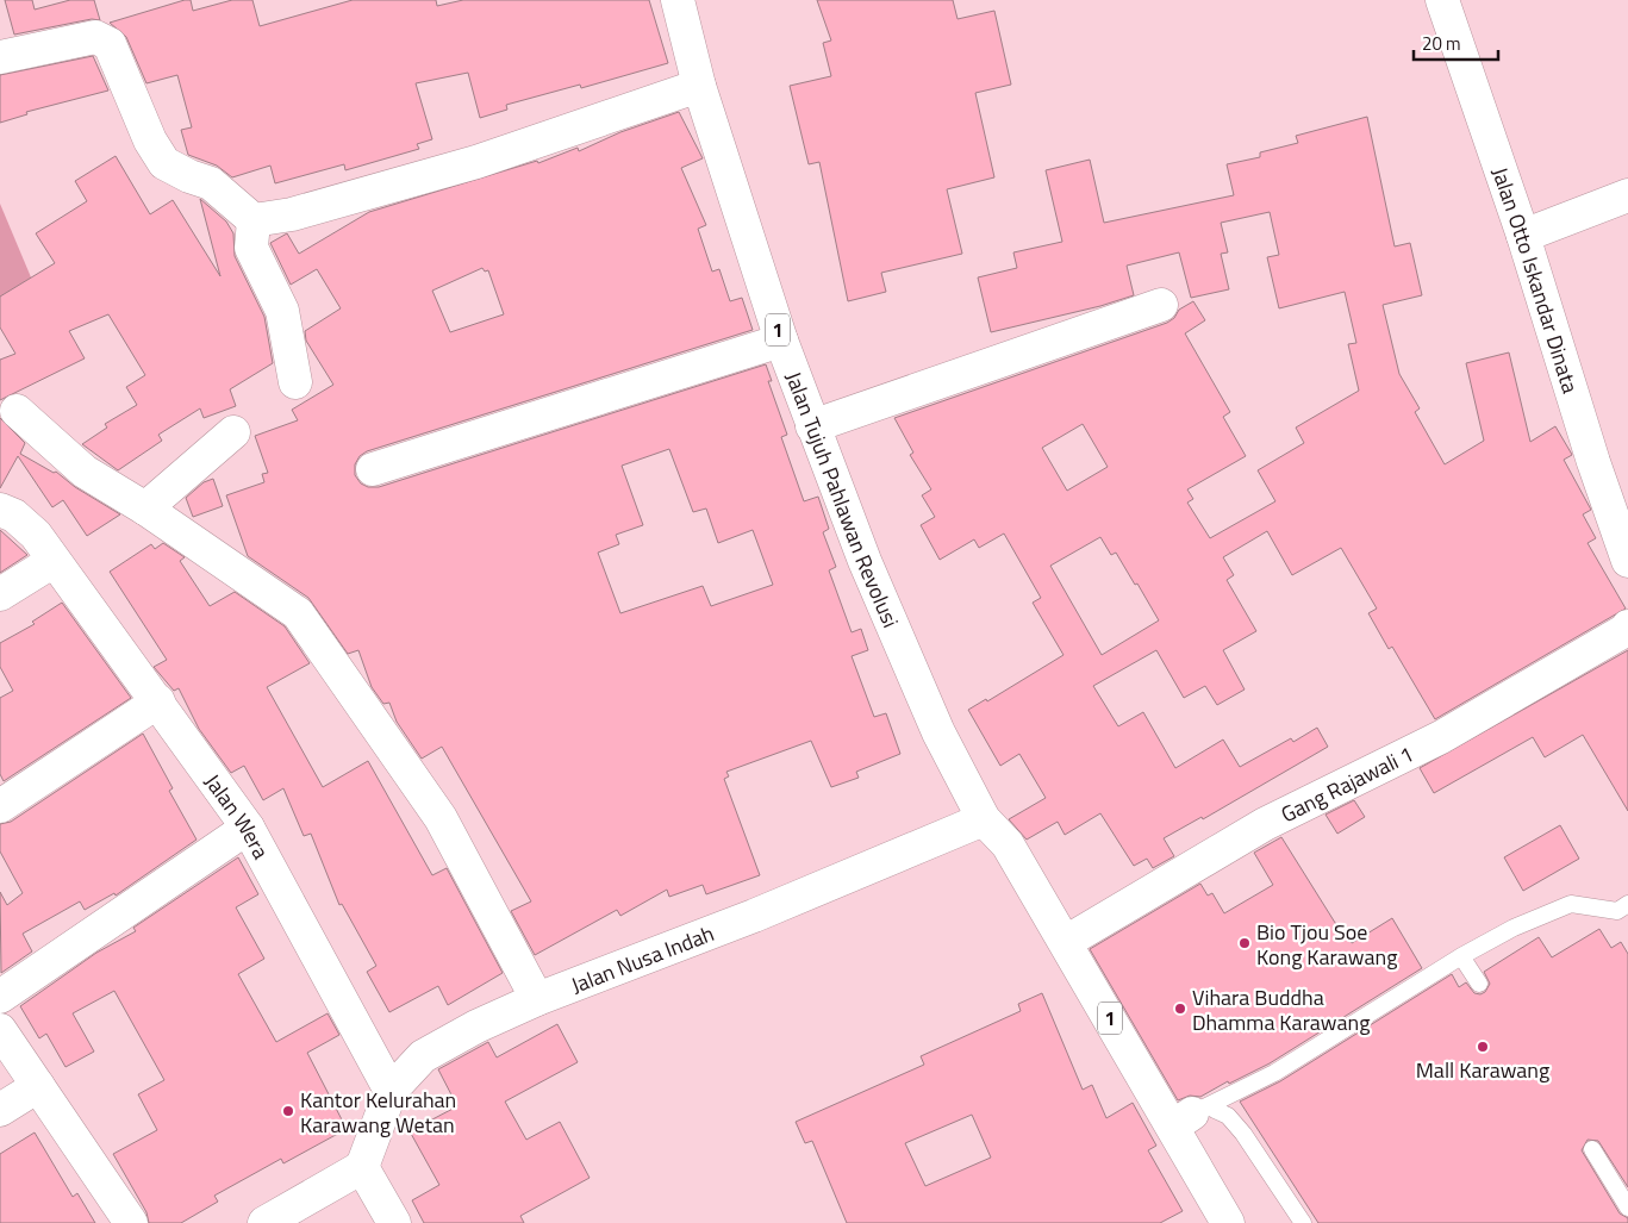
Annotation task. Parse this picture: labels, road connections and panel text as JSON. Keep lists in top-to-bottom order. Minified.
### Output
{"streets":{"street":["Jalan Otto Iskandar Dinata","1","Jalan Tujuh Pahlawan Revolusi","Gang Rajawali 1","Jalan Wera","Jalan Nusa Indah"]},"crossings":[["Jalan Tujuh Pahlawan Revolusi","Gang Rajawali 1"],["Jalan Tujuh Pahlawan Revolusi","Jalan Nusa Indah"],["Jalan Wera","Jalan Nusa Indah"]],"places":["Bio Tjou Soe Kong Karawang","Vihara Buddha Dhamma Karawang","Mall Karawang","Kantor Kelurahan Karawang Wetan"],"scale_bar":"20 m"}
